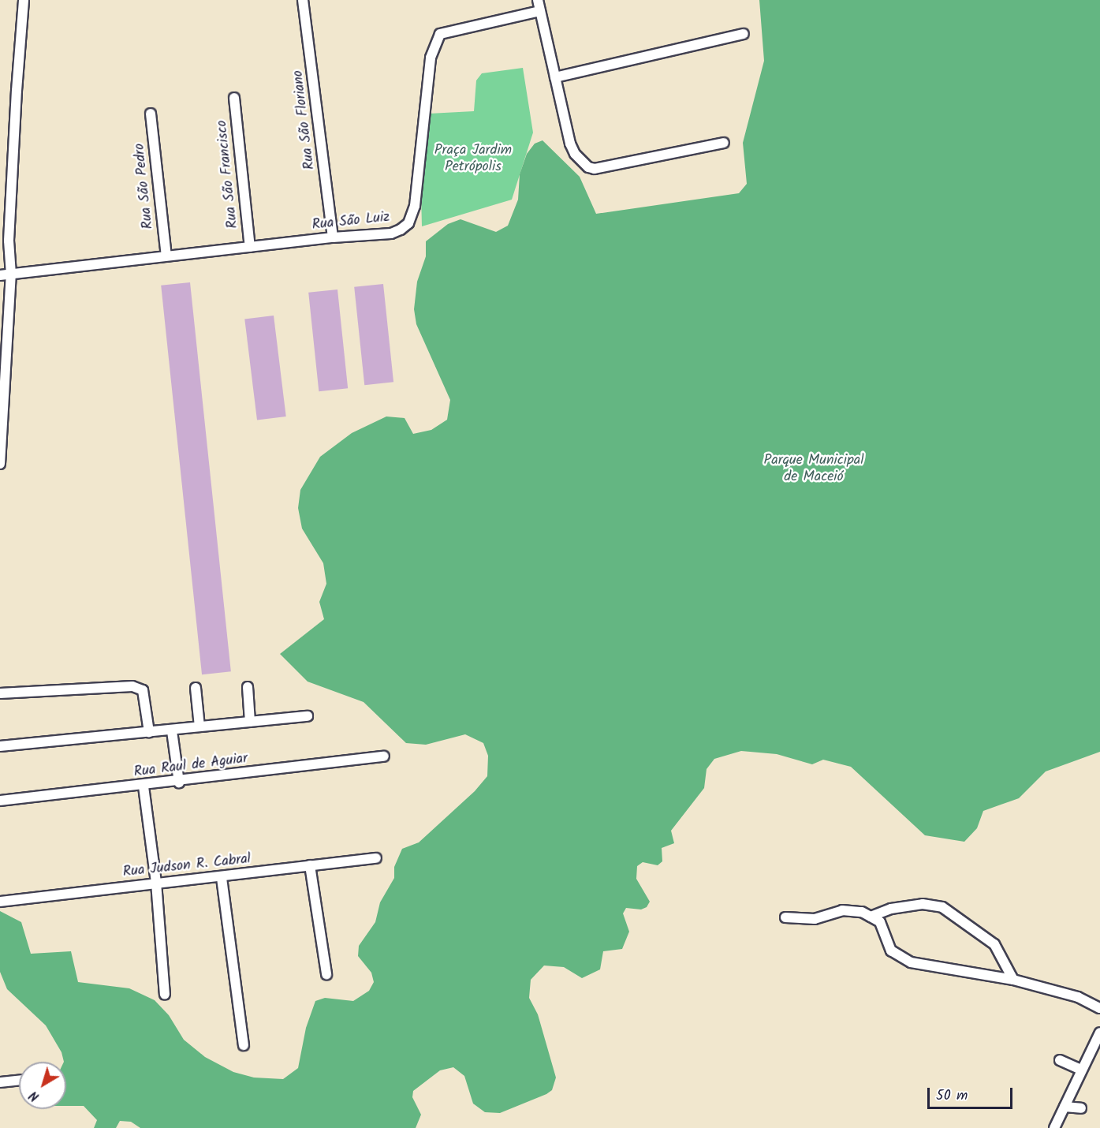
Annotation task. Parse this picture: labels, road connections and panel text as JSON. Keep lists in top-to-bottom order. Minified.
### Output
{"streets":{"street":["Rua São Floriano","Rua São Francisco","Rua São Pedro","Rua São Luiz","Rua Raul de Aguiar","Rua Judson R. Cabral"]},"crossings":[["Rua São Floriano","Rua São Luiz"],["Rua São Francisco","Rua São Luiz"],["Rua São Pedro","Rua São Luiz"]],"parks":["Praça Jardim Petrópolis","Parque Municipal de Maceió"],"scale_bar":"50 m","north":"bottom left"}
